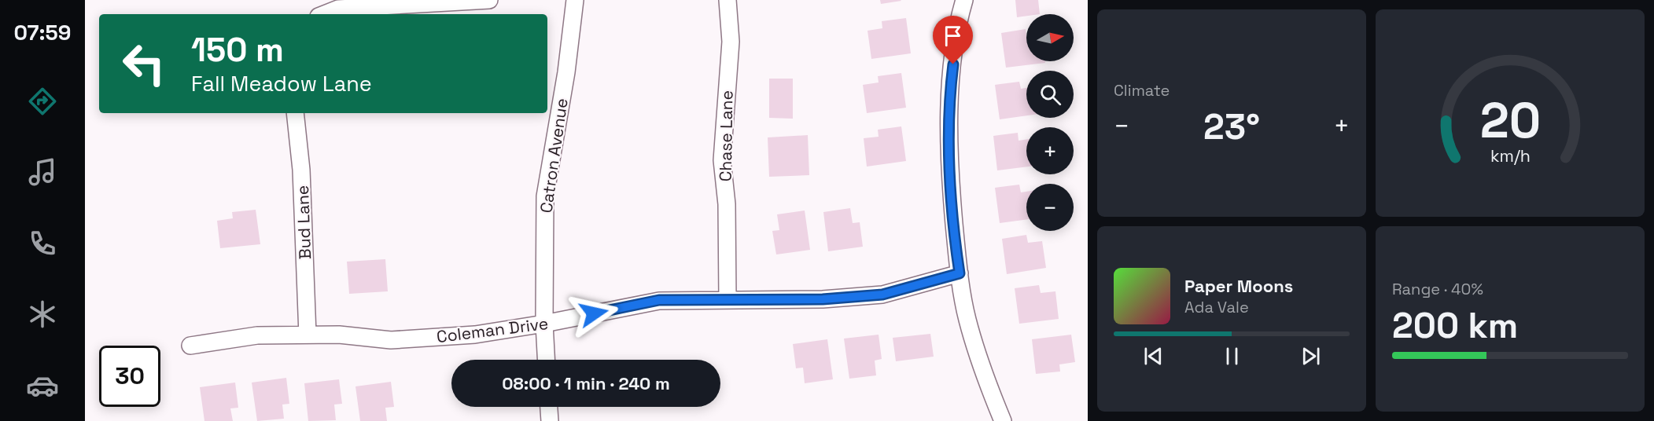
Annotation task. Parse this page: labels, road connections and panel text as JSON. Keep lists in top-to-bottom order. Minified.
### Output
{"streets":{"street":["Chase Lane","Catron Avenue","Bud Lane","Coleman Drive"]},"crossings":[["Chase Lane","Coleman Drive"],["Catron Avenue","Coleman Drive"],["Bud Lane","Coleman Drive"]],"north":"right","page":{"tabs":"07:59","tile":["Climate",["Range · 40%","200 km"]],"map_buttons":["+","−"],"turn":["150 m","Fall Meadow Lane"],"heat":["−","23°","+"],"song":["Paper Moons","Ada Vale"],"limit":"30","trip":"08:00 · 1 min · 240 m","gauge":["20","km/h"]}}
